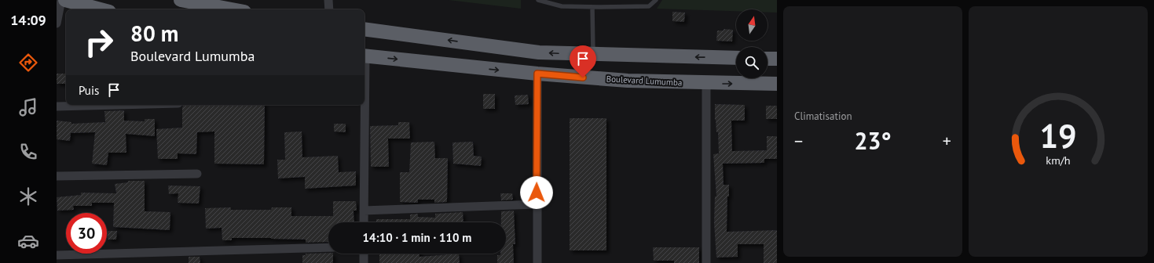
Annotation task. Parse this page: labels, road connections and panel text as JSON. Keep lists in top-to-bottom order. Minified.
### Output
{"streets":{"highway":["Boulevard Lumumba"]},"north":"top","page":{"tabs":"14:09","tile":"Climatisation","turn":["80 m","Boulevard Lumumba"],"then":"Puis","heat":["−","23°","+"],"limit":"30","trip":"14:10 · 1 min · 110 m","gauge":["19","km/h"]}}
